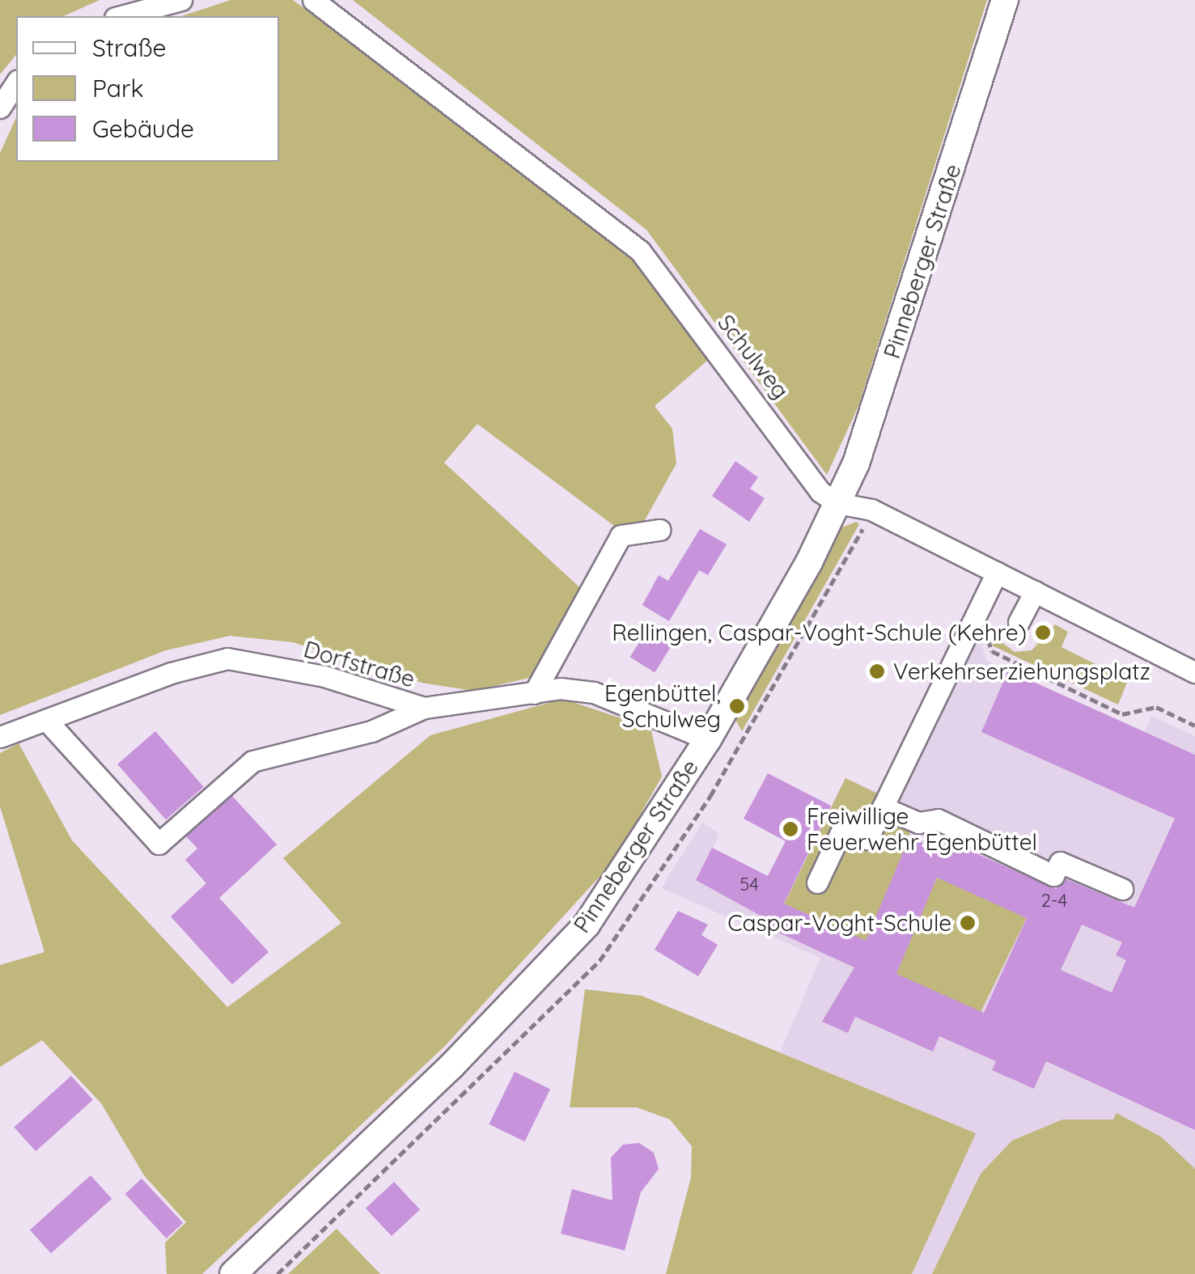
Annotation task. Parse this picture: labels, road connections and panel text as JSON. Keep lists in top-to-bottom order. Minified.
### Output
{"streets":{"main road":["Pinneberger Straße"],"street":["Schulweg","Dorfstraße"]},"crossings":[["Pinneberger Straße","Schulweg"],["Pinneberger Straße","Dorfstraße"]],"places":["Rellingen, Caspar-Voght-Schule (Kehre)","Verkehrserziehungsplatz","Egenbüttel, Schulweg","Freiwillige Feuerwehr Egenbüttel","Caspar-Voght-Schule"],"house_numbers":["54","2-4"],"legend":["Straße","Park","Gebäude"]}
